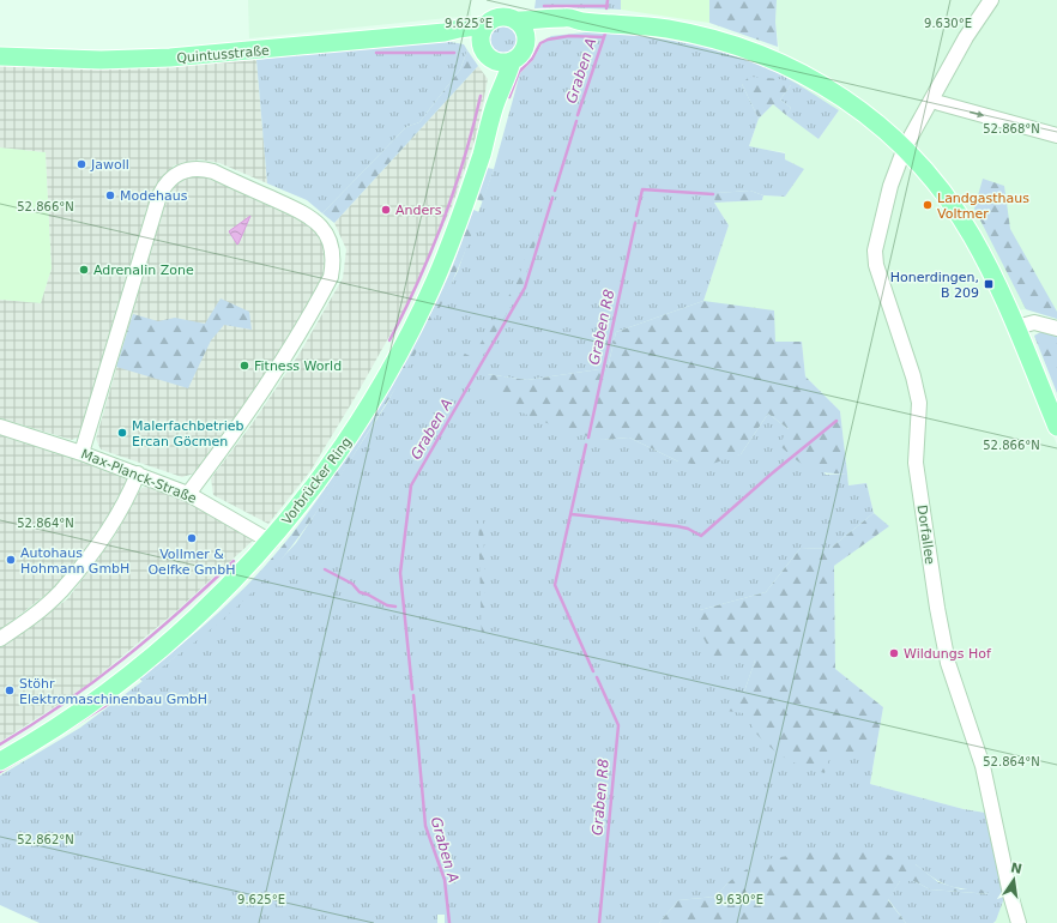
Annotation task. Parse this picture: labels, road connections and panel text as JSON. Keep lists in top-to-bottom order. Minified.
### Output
{"streets":{"main road":["Quintusstraße","Vorbrücker Ring"],"street":["Max-Planck-Straße","Dorfallee"]},"crossings":[["Quintusstraße","Vorbrücker Ring"],["Max-Planck-Straße","Vorbrücker Ring"]],"water":["Graben A","Graben R8"],"places":{"other":["Jawoll","Modehaus","Landgasthaus Voltmer","Anders","Adrenalin Zone","Fitness World","Malerfachbetrieb Ercan Göcmen","Vollmer & Oelfke GmbH","Autohaus Hohmann GmbH","Wildungs Hof","Stöhr Elektromaschinenbau GmbH"],"transit":["Honerdingen, B 209"]},"north":"top","coordinates":["9.625°E","9.630°E","52.868°N","52.866°N","52.864°N","52.862°N"]}
